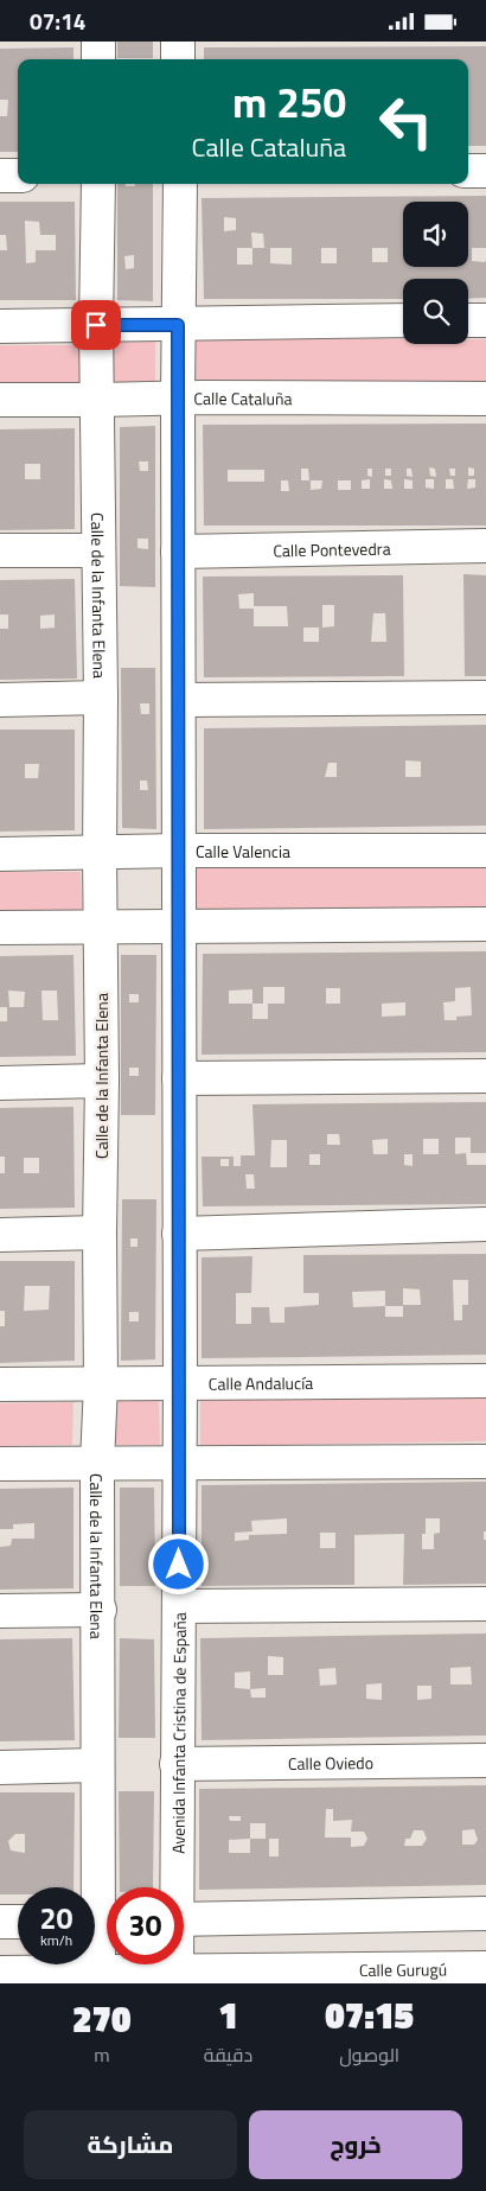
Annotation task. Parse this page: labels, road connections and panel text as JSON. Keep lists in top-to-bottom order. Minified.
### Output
{"streets":{"street":["Calle Cataluña","Calle Pontevedra","Calle de la Infanta Elena","Calle Valencia","Calle Andalucía","Avenida Infanta Cristina de España","Calle Oviedo","Calle Gurugú"]},"crossings":[["Calle Cataluña","Calle de la Infanta Elena"],["Calle Cataluña","Avenida Infanta Cristina de España"],["Calle Pontevedra","Avenida Infanta Cristina de España"],["Calle de la Infanta Elena","Calle Valencia"],["Calle de la Infanta Elena","Calle Andalucía"],["Calle de la Infanta Elena","Calle Gurugú"],["Calle Valencia","Avenida Infanta Cristina de España"],["Calle Andalucía","Avenida Infanta Cristina de España"],["Avenida Infanta Cristina de España","Calle Oviedo"],["Avenida Infanta Cristina de España","Calle Gurugú"]],"page":{"status":"07:14","turn":["250 m","Calle Cataluña"],"speed":"20 km/h","limit":"30","eta":["07:15","الوصول","1","دقيقة","270","m"],"buttons":["خروج","مشاركة"]}}
